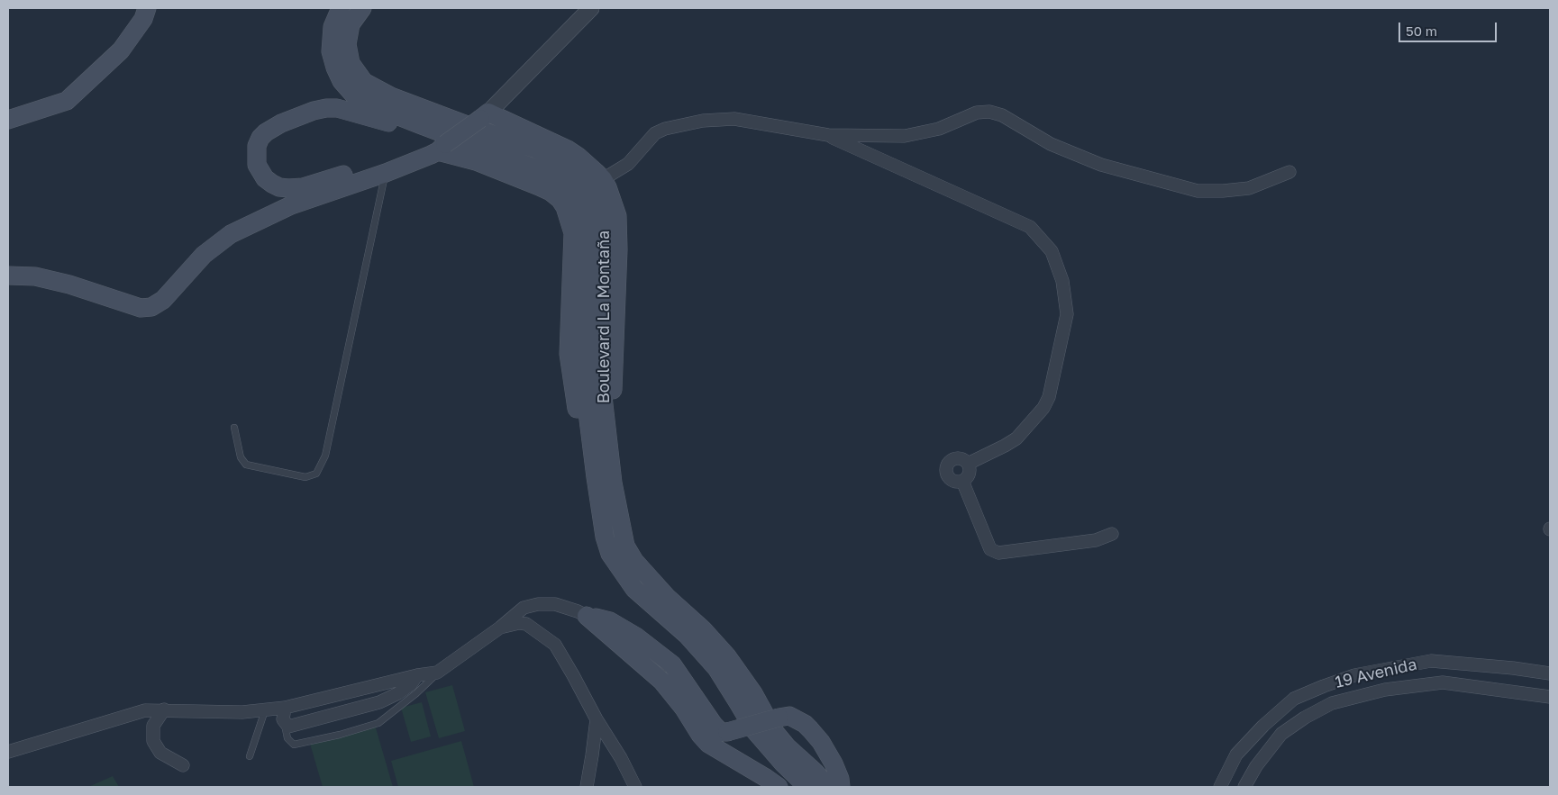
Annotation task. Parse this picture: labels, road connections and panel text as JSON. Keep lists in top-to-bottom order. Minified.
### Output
{"streets":{"main road":["Boulevard La Montaña"],"street":["19 Avenida"]},"scale_bar":"50 m"}
